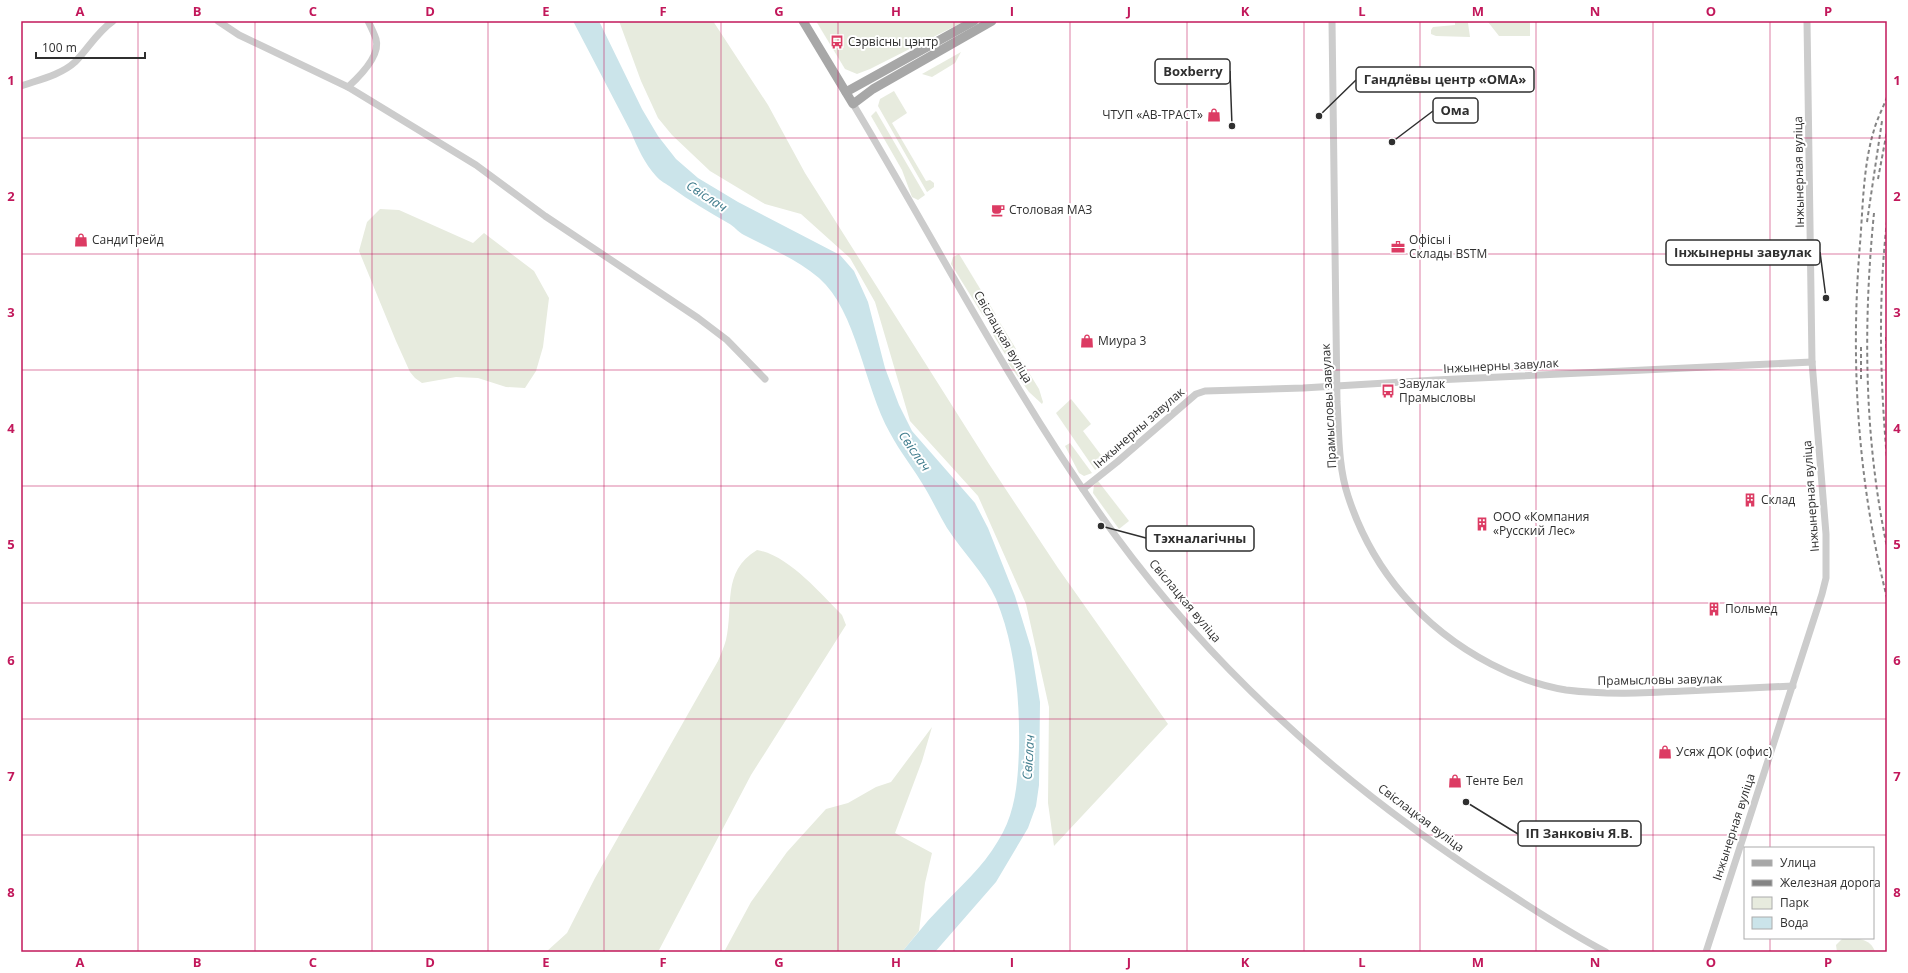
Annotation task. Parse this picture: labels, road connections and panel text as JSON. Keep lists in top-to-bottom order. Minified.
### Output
{"streets":{"main road":["Свіслацкая вуліца"],"street":["Інжынерная вуліца","Інжынерны завулак","Прамысловы завулак"]},"crossings":[["Інжынерная вуліца","Інжынерны завулак"],["Інжынерная вуліца","Прамысловы завулак"],["Свіслацкая вуліца","Інжынерны завулак"],["Інжынерны завулак","Прамысловы завулак"]],"water":["Свіслач"],"places":{"bus stop":["Сэрвісны цэнтр","Завулак Прамысловы"],"shop":["ЧТУП «АВ-ТРАСТ»","СандиТрейд","Миура 3","Усяж ДОК (офис)","Тенте Бел"],"other":["Гандлёвы центр «ОМА»","Boxberry","Ома","Інжынерны завулак","Тэхналагічны","ІП Занковіч Я.В."],"cafe":["Столовая МАЗ"],"office":["Офісы і Склады BSTM"],"building":["Склад","ООО «Компания «Русский Лес»","Польмед"]},"legend":["Улица","Железная дорога","Парк","Вода"],"scale_bar":"100 m","grid":{"columns":["A","B","C","D","E","F","G","H","I","J","K","L","M","N","O","P"],"rows":["1","2","3","4","5","6","7","8"]}}
